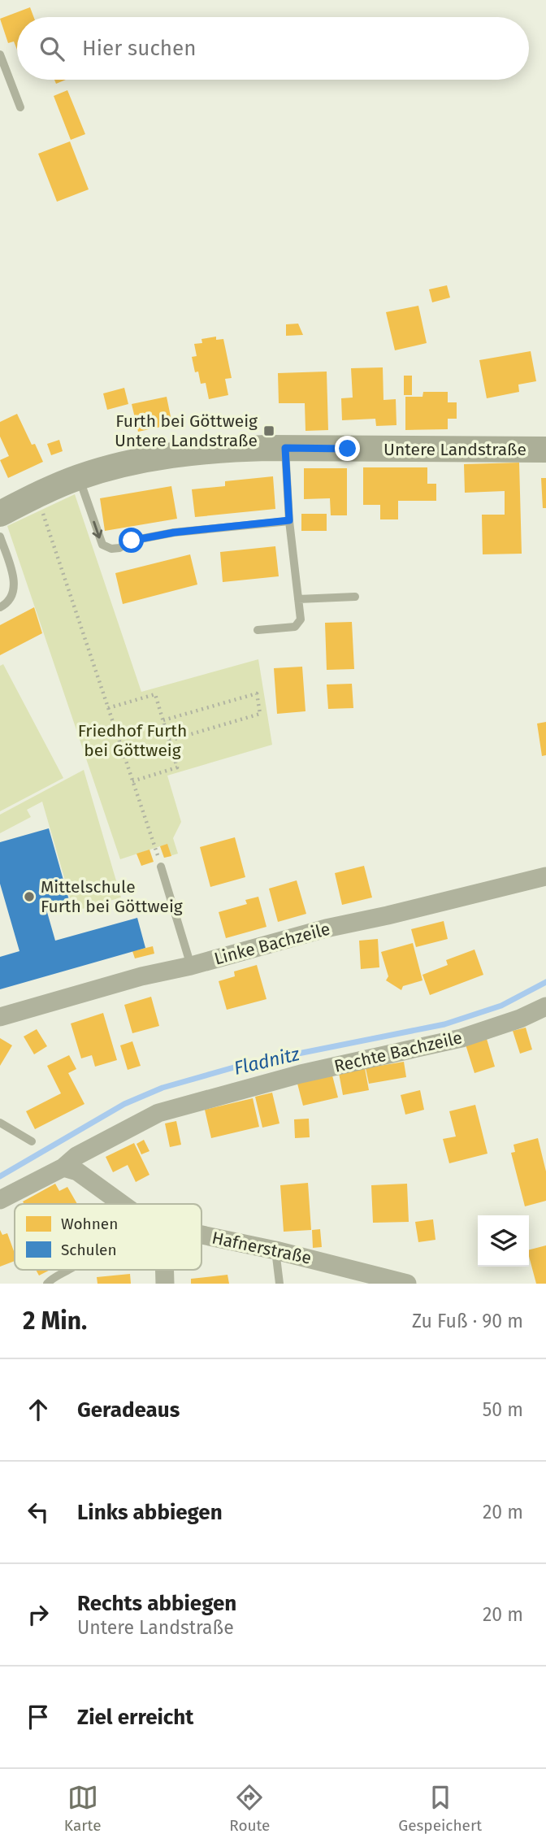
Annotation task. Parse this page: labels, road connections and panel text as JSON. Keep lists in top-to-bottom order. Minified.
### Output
{"streets":{"street":["Untere Landstraße","Linke Bachzeile","Rechte Bachzeile","Hafnerstraße"]},"crossings":[["Rechte Bachzeile","Hafnerstraße"]],"water":["Fladnitz"],"parks":["Friedhof Furth bei Göttweig"],"places":{"transit":["Furth bei Göttweig Untere Landstraße"],"other":["Mittelschule Furth bei Göttweig"]},"legend":["Wohnen","Schulen"],"page":{"search":"Hier suchen","heading":["2 Min.","Zu Fuß · 90 m"],"list":[["Geradeaus","50 m"],["Links abbiegen","20 m"],["Rechts abbiegen","Untere Landstraße","20 m"],"Ziel erreicht"],"nav":["Karte","Route","Gespeichert"]}}
